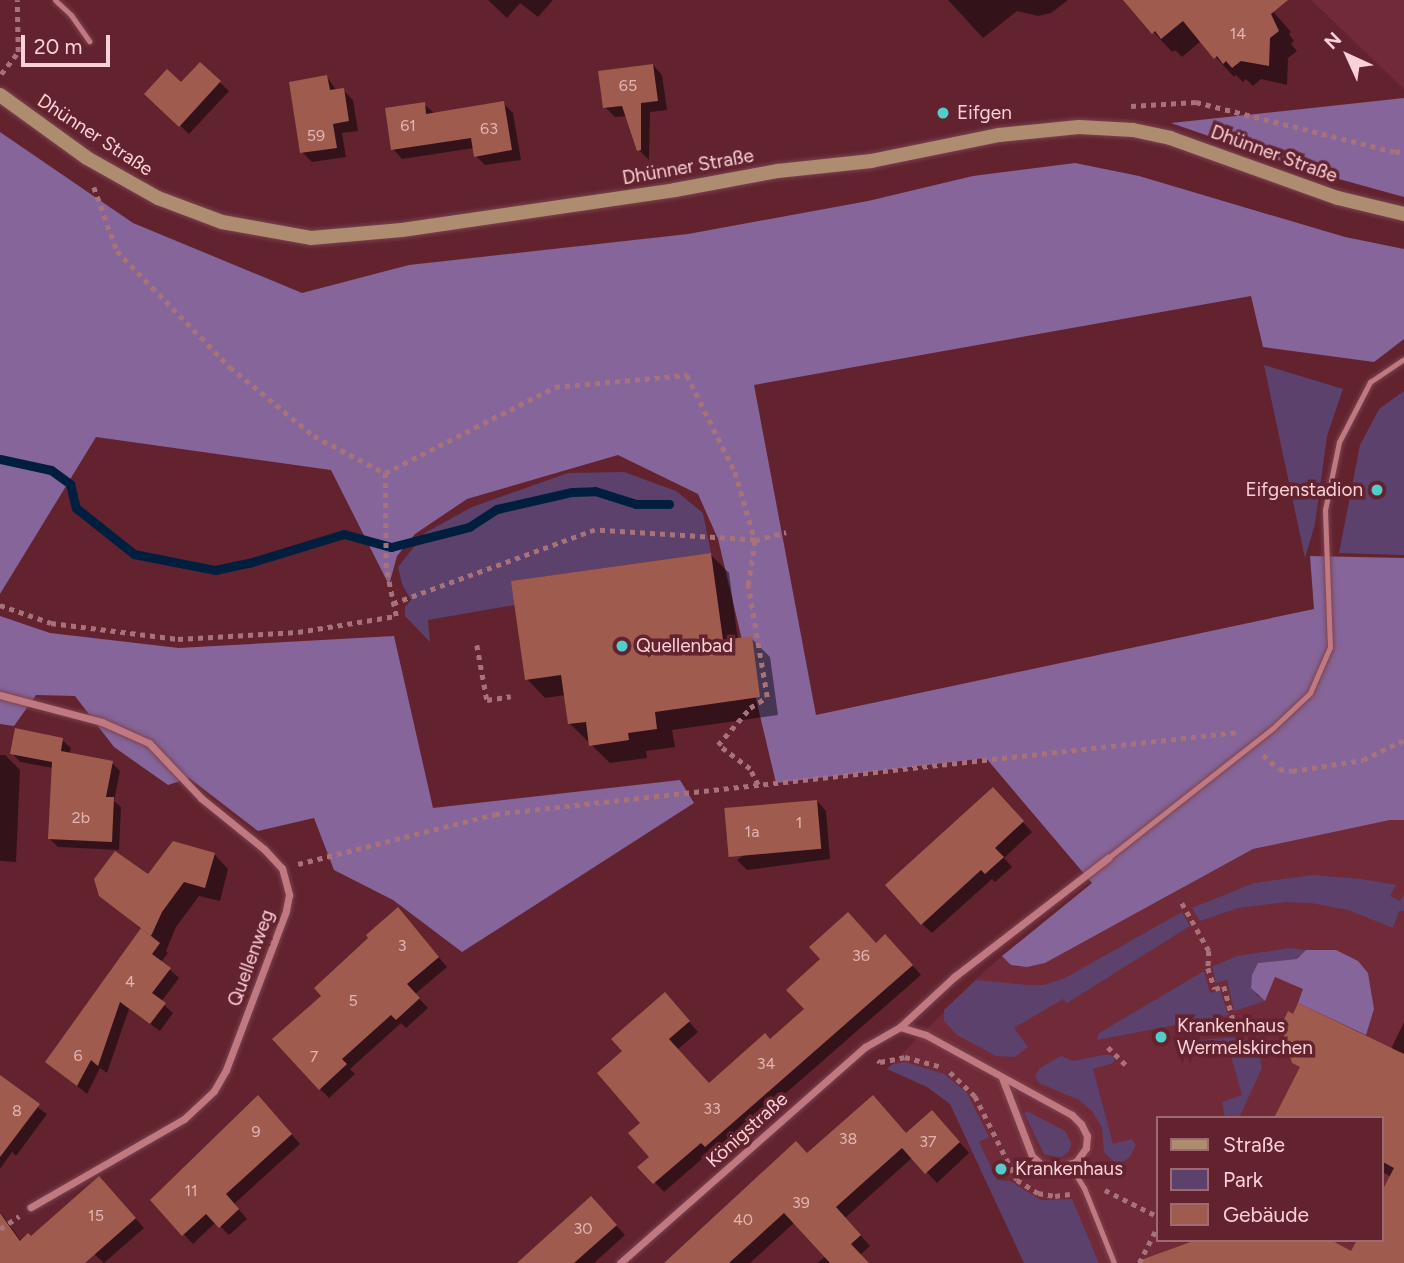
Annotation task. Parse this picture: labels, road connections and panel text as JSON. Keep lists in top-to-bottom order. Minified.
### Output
{"streets":{"main road":["Dhünner Straße"],"street":["Quellenweg","Königstraße"]},"places":["Eifgen","Eifgenstadion","Quellenbad","Krankenhaus Wermelskirchen","Krankenhaus"],"house_numbers":["14","65","61","63","59","2b","1","1a","3","36","4","5","6","7","34","33","8","9","38","37","11","39","15","40","30"],"legend":["Straße","Park","Gebäude"],"scale_bar":"20 m","north":"top left"}
